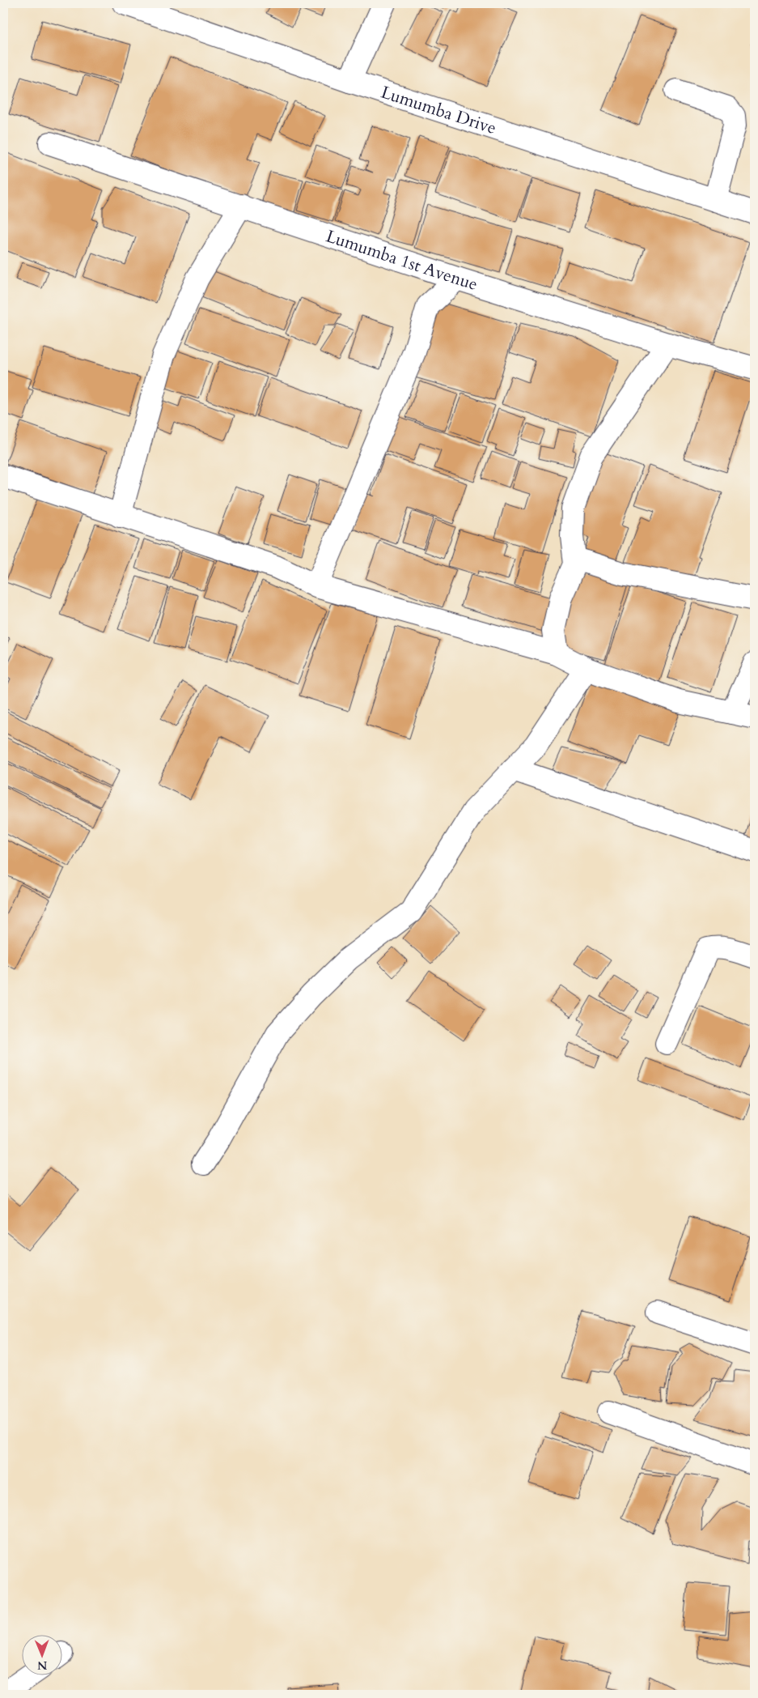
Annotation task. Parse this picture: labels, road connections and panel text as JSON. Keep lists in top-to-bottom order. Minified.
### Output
{"streets":{"street":["Lumumba Drive","Lumumba 1st Avenue"]},"north":"bottom"}
